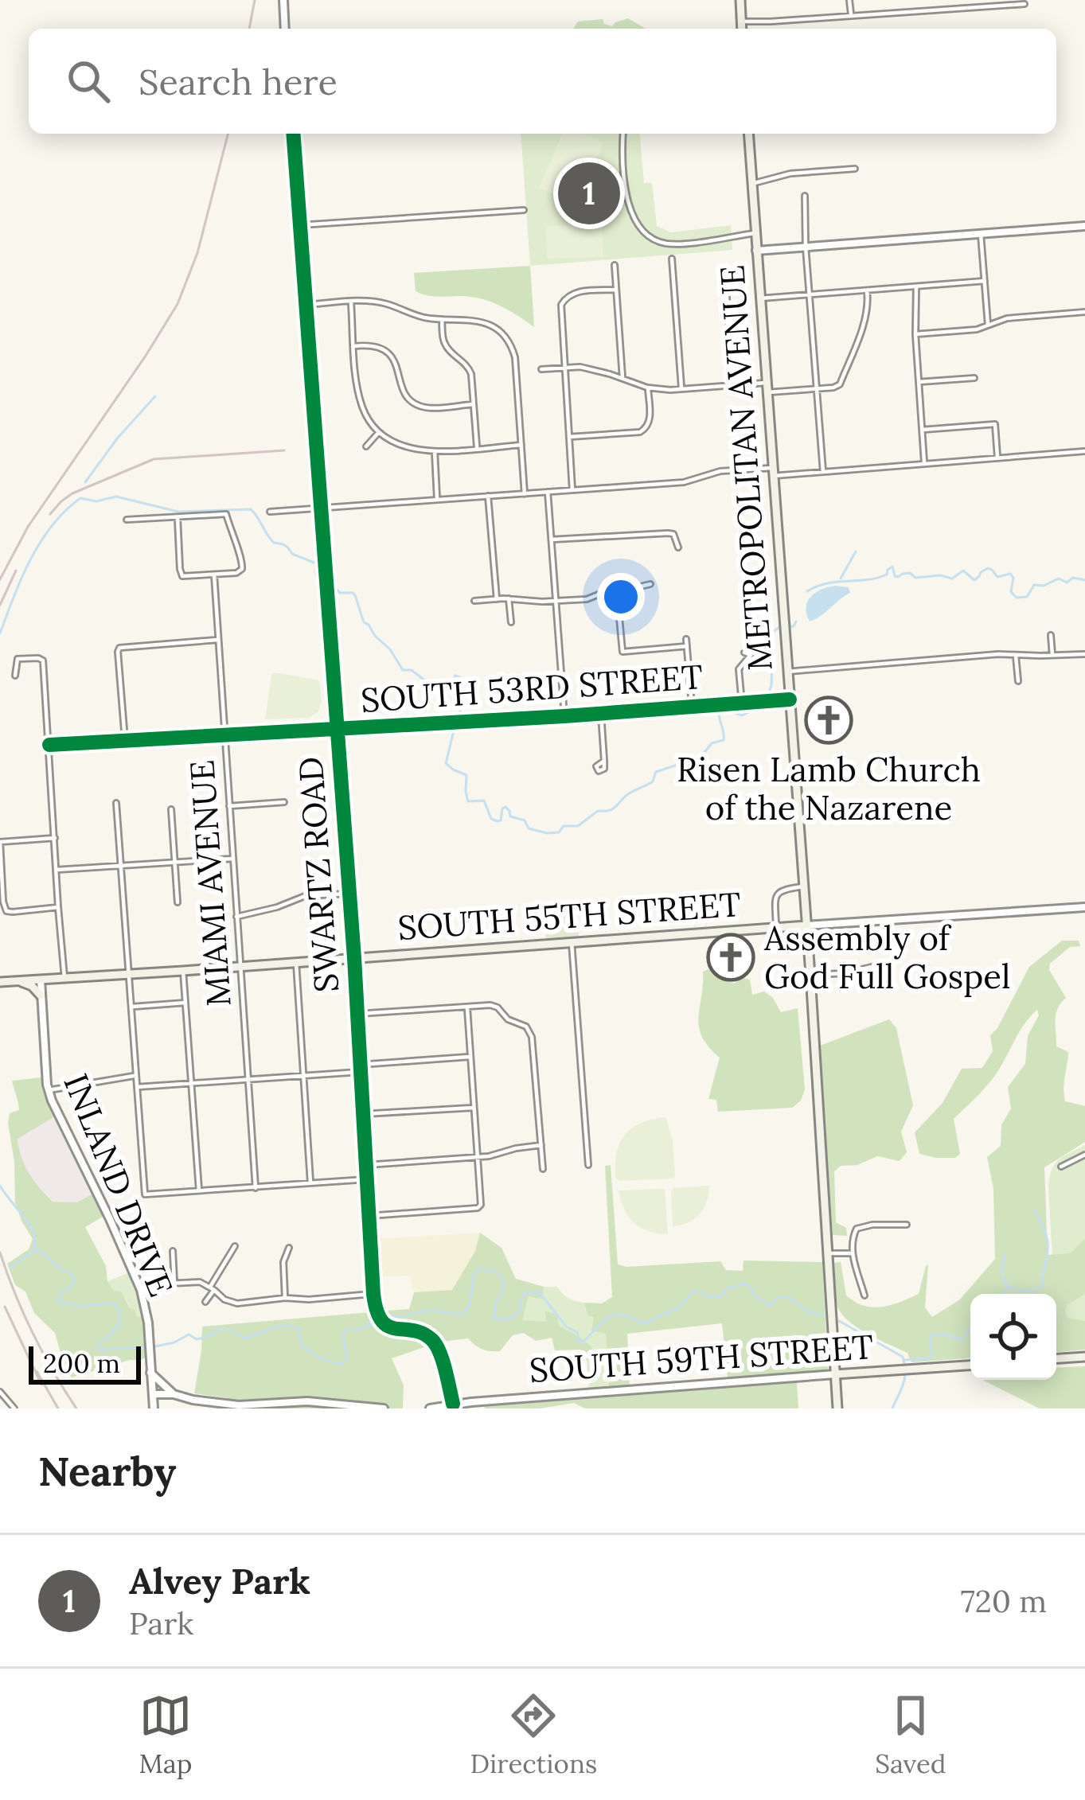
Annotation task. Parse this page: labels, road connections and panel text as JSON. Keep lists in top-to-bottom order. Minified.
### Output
{"streets":{"main road":["METROPOLITAN AVENUE","SOUTH 55TH STREET","SOUTH 59TH STREET"],"street":["SOUTH 53RD STREET","SWARTZ ROAD","MIAMI AVENUE","INLAND DRIVE"]},"crossings":[["METROPOLITAN AVENUE","SOUTH 53RD STREET"],["METROPOLITAN AVENUE","SOUTH 55TH STREET"],["METROPOLITAN AVENUE","SOUTH 59TH STREET"],["SOUTH 53RD STREET","SWARTZ ROAD"],["SOUTH 53RD STREET","MIAMI AVENUE"],["SWARTZ ROAD","SOUTH 55TH STREET"],["MIAMI AVENUE","SOUTH 55TH STREET"],["SOUTH 55TH STREET","INLAND DRIVE"]],"places":{"church":["Risen Lamb Church of the Nazarene","Assembly of God Full Gospel"]},"scale_bar":"200 m","page":{"search":"Search here","pins":"1","scale":"200 m","heading":"Nearby","list":[{"mark":"1","name":"Alvey Park","note":"Park","value":"720 m"}],"nav":["Map","Directions","Saved"]}}
